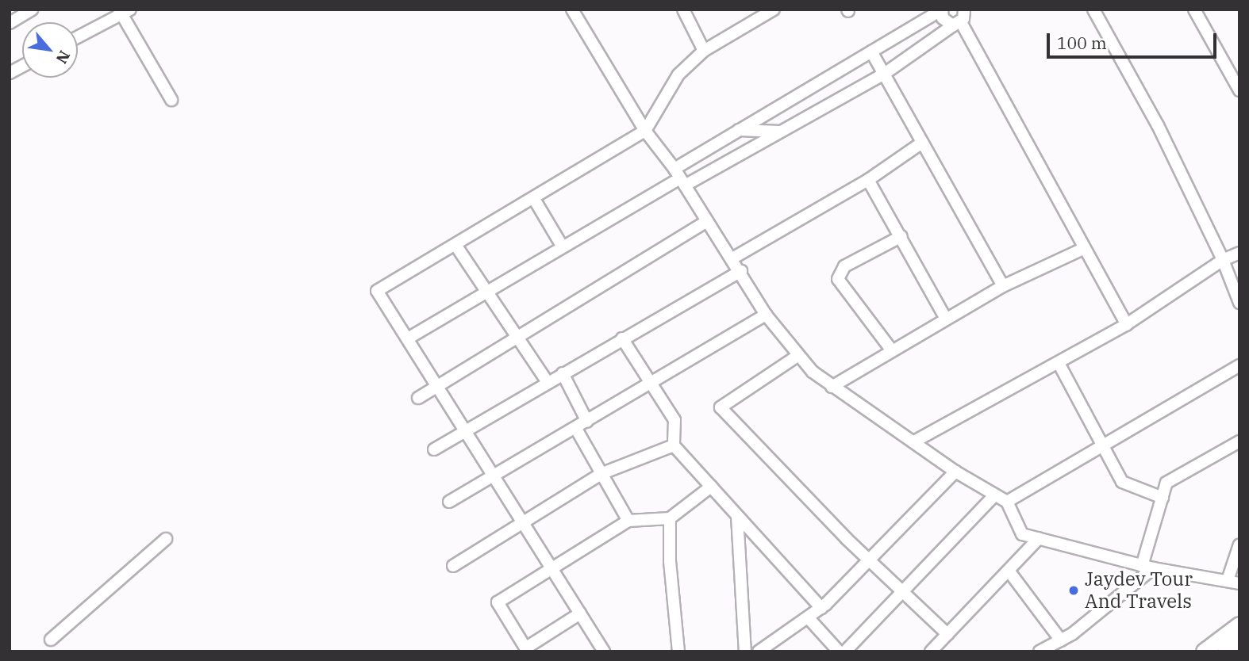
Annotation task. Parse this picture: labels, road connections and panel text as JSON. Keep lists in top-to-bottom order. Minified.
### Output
{"places":["Jaydev Tour And Travels"],"scale_bar":"100 m","north":"bottom right"}
